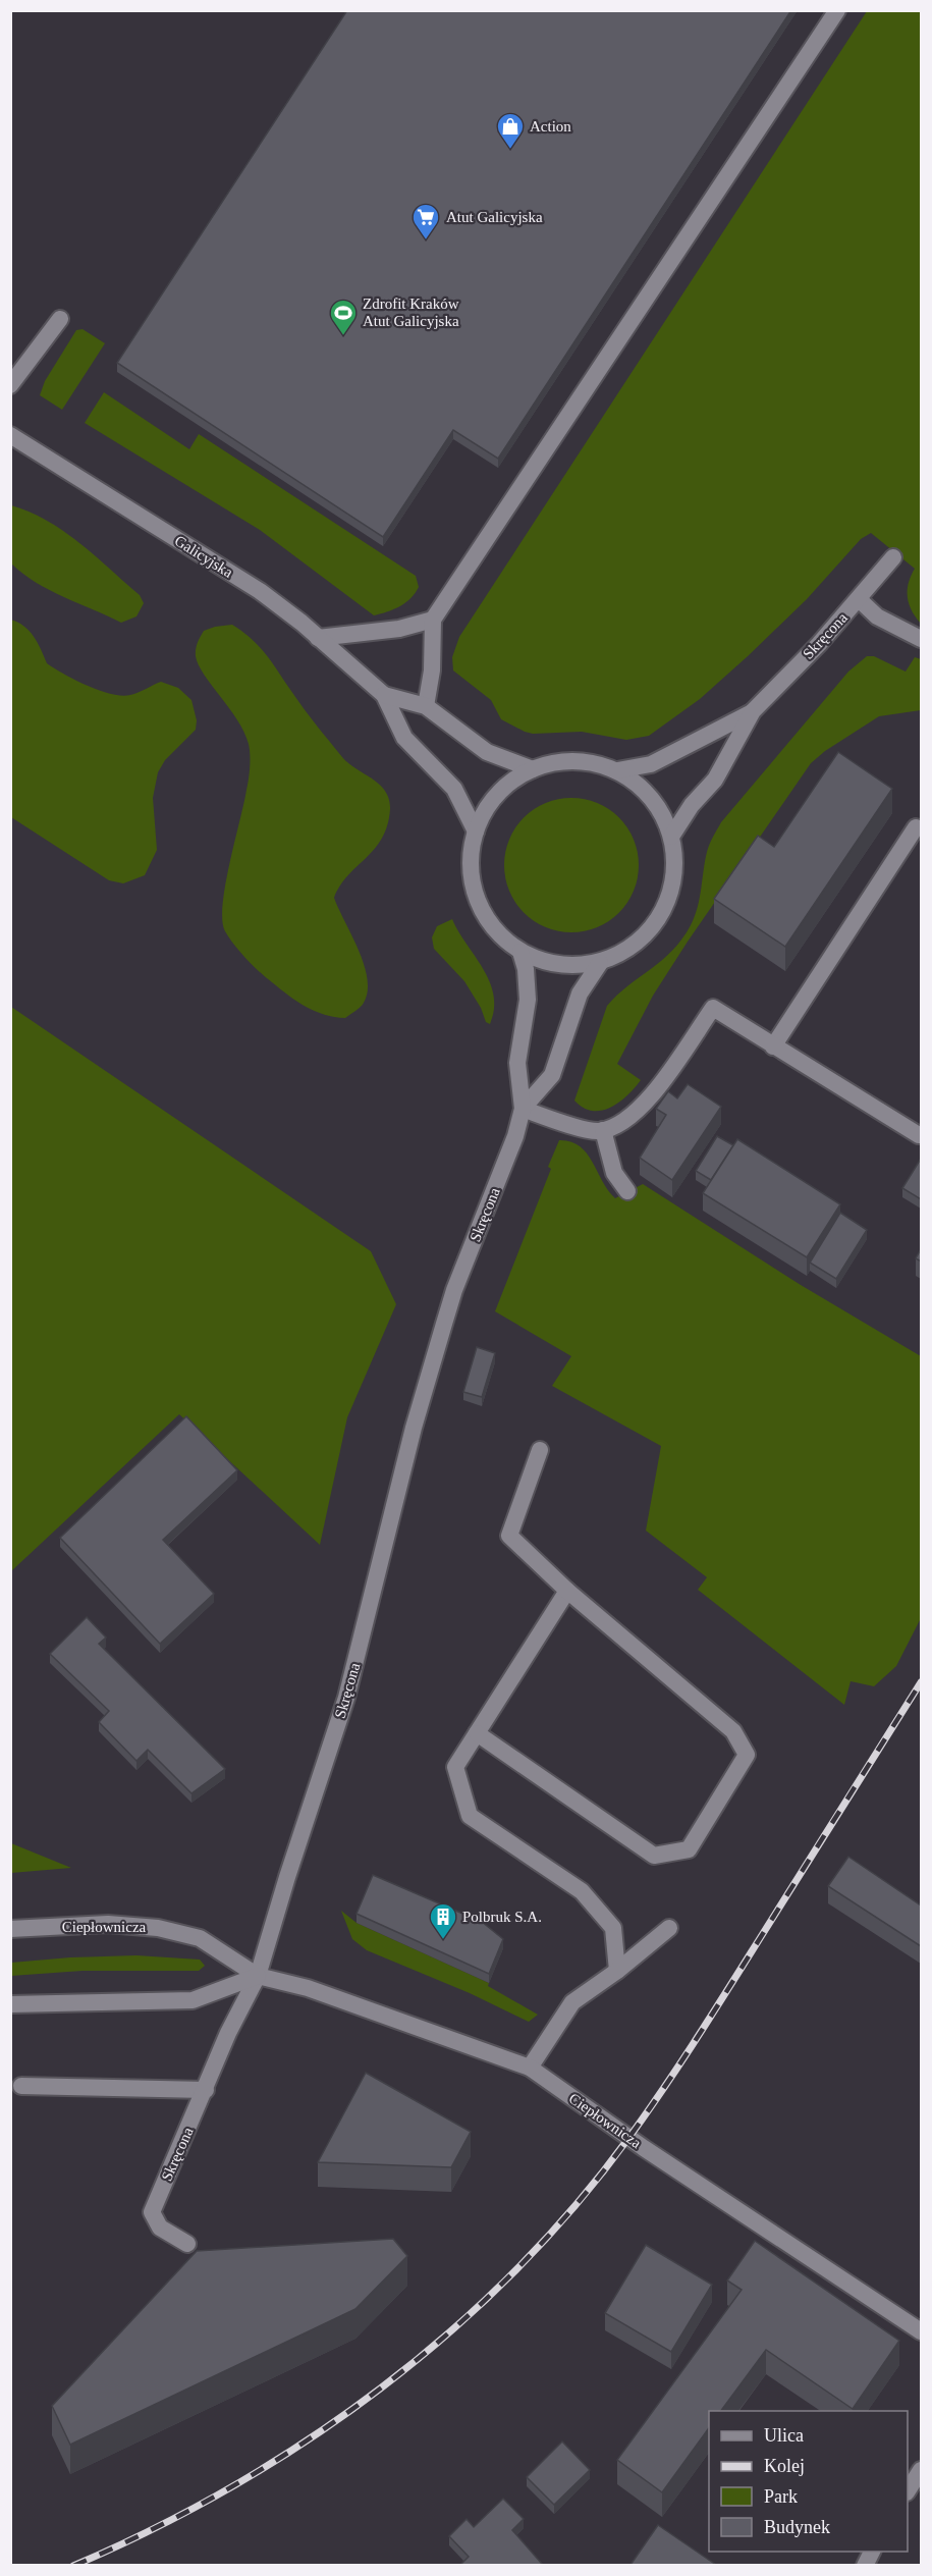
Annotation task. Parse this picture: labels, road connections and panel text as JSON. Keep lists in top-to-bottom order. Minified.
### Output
{"streets":{"street":["Galicyjska","Skręcona","Ciepłownicza"]},"crossings":[["Galicyjska","Skręcona"],["Skręcona","Ciepłownicza"]],"places":{"shop":["Action"],"supermarket":["Atut Galicyjska"],"sports":["Zdrofit Kraków Atut Galicyjska"],"building":["Polbruk S.A."]},"legend":["Ulica","Kolej","Park","Budynek"]}
